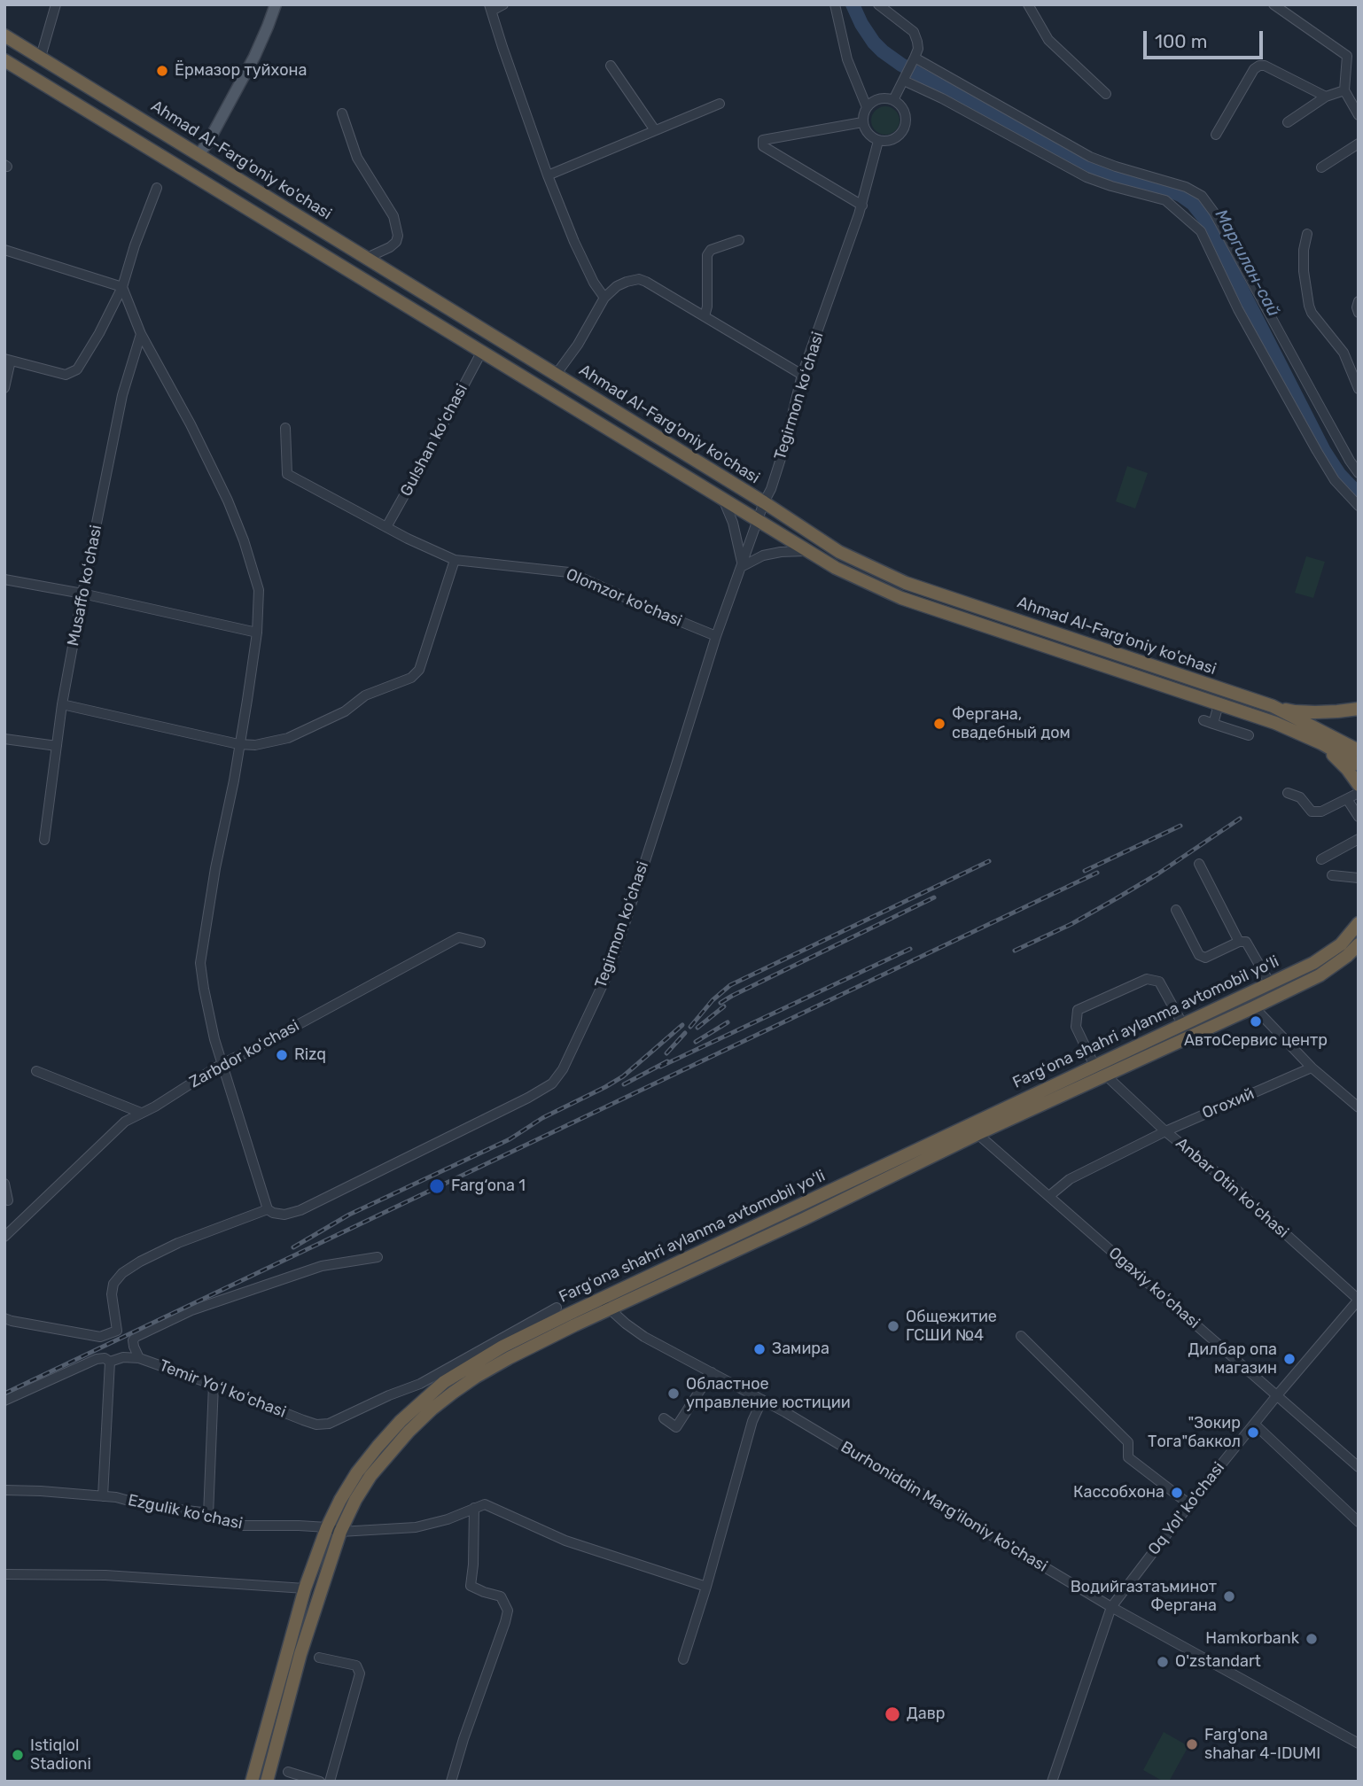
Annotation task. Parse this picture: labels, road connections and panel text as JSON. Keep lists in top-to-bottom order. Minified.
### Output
{"streets":{"highway":["Ahmad Al-Farg'oniy ko'chasi","Fargʻona shahri aylanma avtomobil yoʻli"],"street":["Tegirmon koʻchasi","Gulshan koʻchasi","Musaffo koʻchasi","Olomzor ko'chasi","Zarbdor koʻchasi","Огохий","Anbar Otin koʻchasi","Ogaxiy koʻchasi","Temir Yoʻl koʻchasi","Burhoniddin Marg'iloniy ko'chasi","Oq Yol' ko'chasi","Ezgulik koʻchasi"]},"crossings":[["Ahmad Al-Farg'oniy ko'chasi","Tegirmon koʻchasi"],["Ahmad Al-Farg'oniy ko'chasi","Gulshan koʻchasi"],["Tegirmon koʻchasi","Olomzor ko'chasi"],["Gulshan koʻchasi","Olomzor ko'chasi"],["Fargʻona shahri aylanma avtomobil yoʻli","Anbar Otin koʻchasi"],["Fargʻona shahri aylanma avtomobil yoʻli","Ogaxiy koʻchasi"],["Fargʻona shahri aylanma avtomobil yoʻli","Burhoniddin Marg'iloniy ko'chasi"],["Fargʻona shahri aylanma avtomobil yoʻli","Ezgulik koʻchasi"],["Огохий","Anbar Otin koʻchasi"],["Огохий","Ogaxiy koʻchasi"],["Anbar Otin koʻchasi","Oq Yol' ko'chasi"],["Ogaxiy koʻchasi","Oq Yol' ko'chasi"],["Burhoniddin Marg'iloniy ko'chasi","Oq Yol' ko'chasi"]],"water":["Маргилан-сай"],"places":["Ёрмазор туйхона","Фергана, свадебный дом","АвтоСервис центр","Rizq","Farg‘ona 1","Общежитие ГСШИ №4","Замира","Дилбар опа магазин","Областное управление юстиции","\"Зокир Тога\"баккол","Кассобхона","Водийгазтаъминот Фергана","Hamkorbank","O'zstandart","Давр","Farg'ona shahar 4-IDUMI","Istiqlol Stadioni"],"scale_bar":"100 m"}
